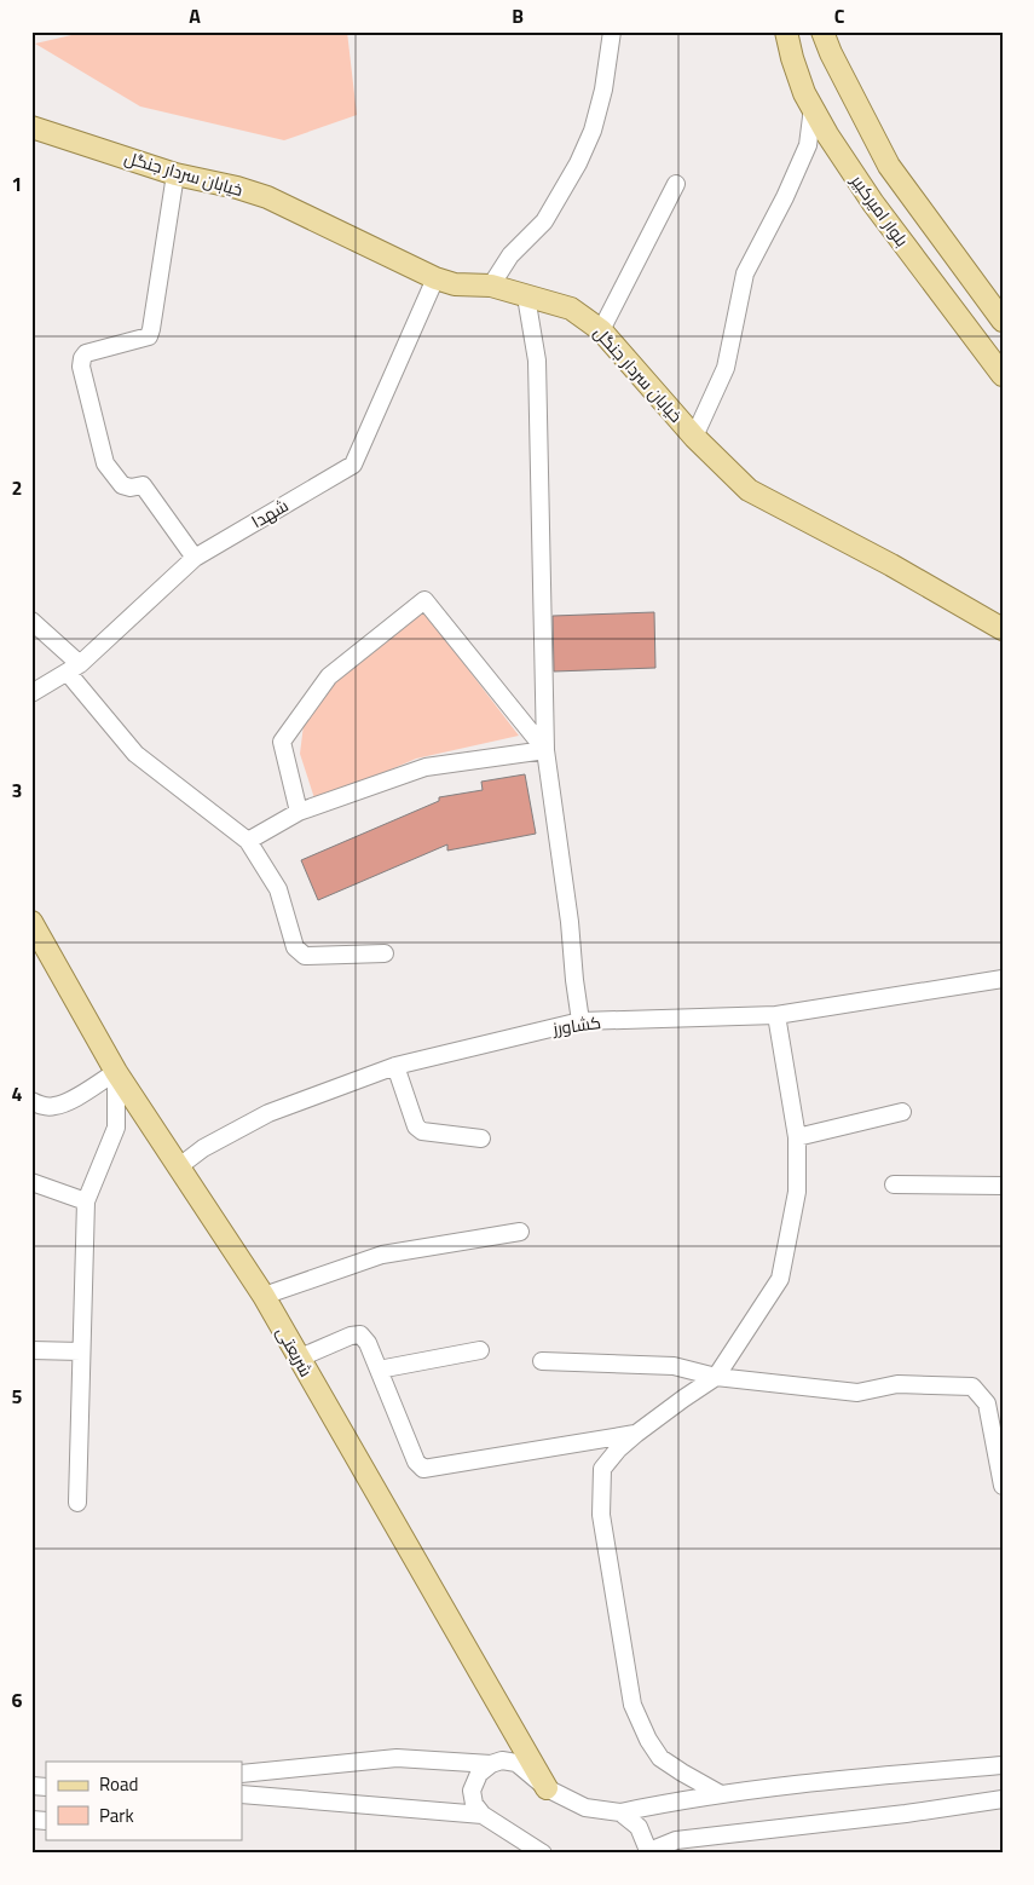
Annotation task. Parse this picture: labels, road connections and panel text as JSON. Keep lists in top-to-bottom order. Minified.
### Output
{"streets":{"main road":["خیابان سردار جنگل","بلوار امیرکبیر","شریعتی"],"street":["شهدا","کشاورز"]},"crossings":[["خیابان سردار جنگل","شهدا"],["کشاورز","شریعتی"]],"legend":["Road","Park"],"grid":{"columns":["A","B","C"],"rows":["1","2","3","4","5","6"]}}
